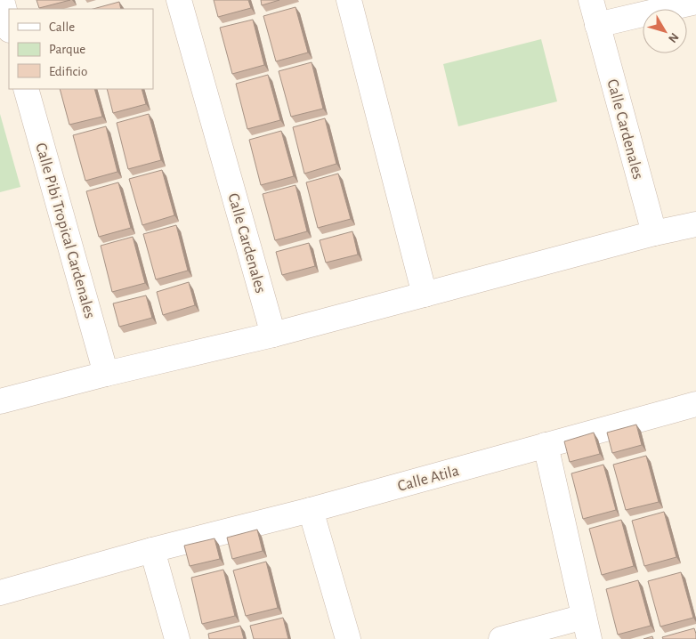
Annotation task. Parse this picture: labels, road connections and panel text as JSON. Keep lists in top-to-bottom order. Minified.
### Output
{"streets":{"street":["Calle Cardenales","Calle Pibi Tropical Cardenales","Calle Atila"]},"legend":["Calle","Parque","Edificio"],"north":"bottom right"}
